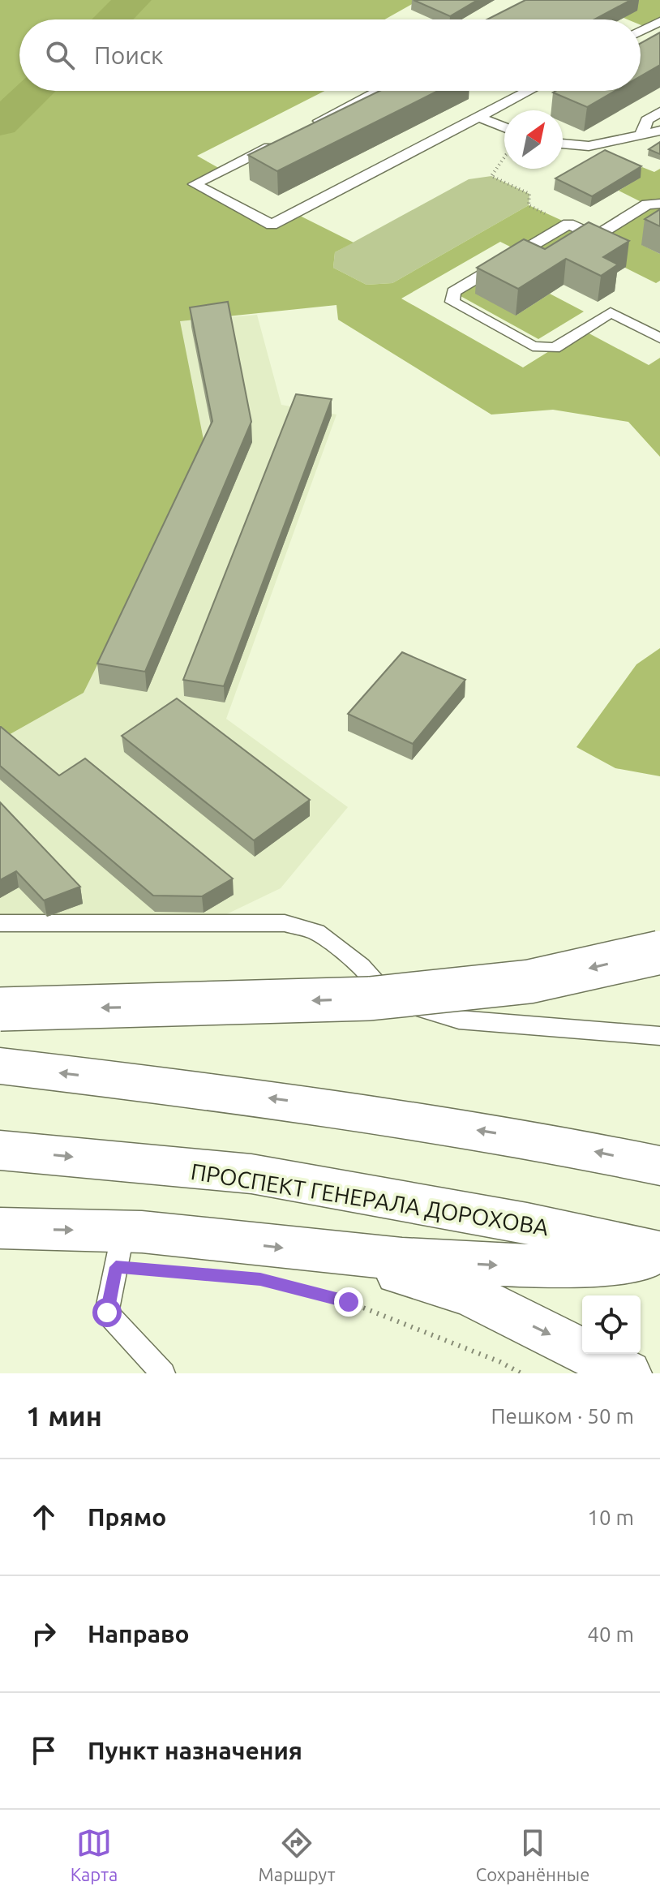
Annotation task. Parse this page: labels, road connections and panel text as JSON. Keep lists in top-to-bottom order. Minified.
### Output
{"streets":{"main road":["ПРОСПЕКТ ГЕНЕРАЛА ДОРОХОВА"]},"north":"top right","page":{"search":"Поиск","heading":["1 мин","Пешком · 50 m"],"list":[["Прямо","10 m"],["Направо","40 m"],"Пункт назначения"],"nav":["Карта","Маршрут","Сохранённые"]}}
